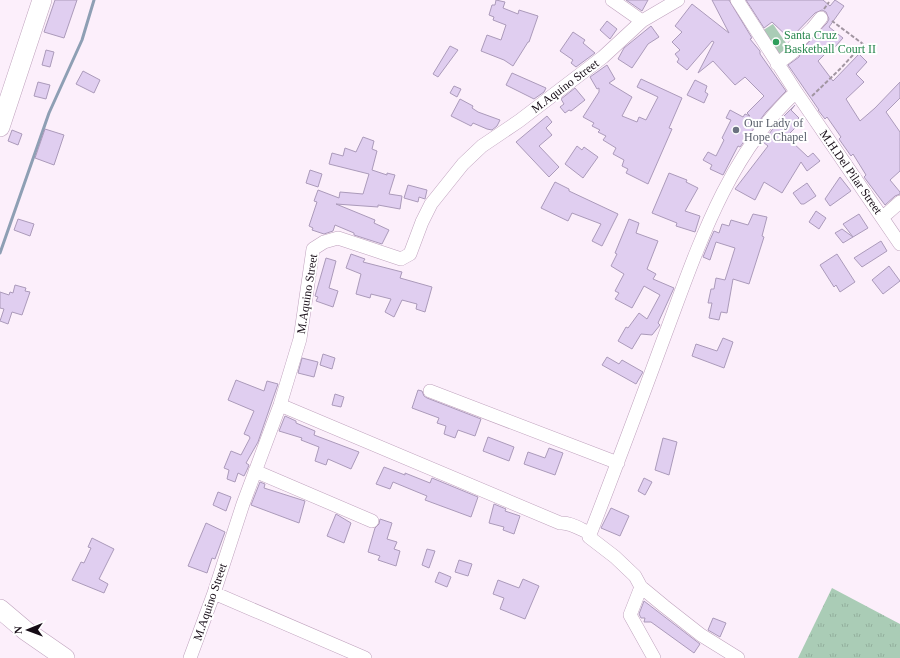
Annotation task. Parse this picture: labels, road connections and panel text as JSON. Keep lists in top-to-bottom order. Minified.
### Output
{"streets":{"street":["M.Aquino Street","M.H.Del Pilar Street"]},"places":["Santa Cruz Basketball Court II","Our Lady of Hope Chapel"],"north":"left"}
